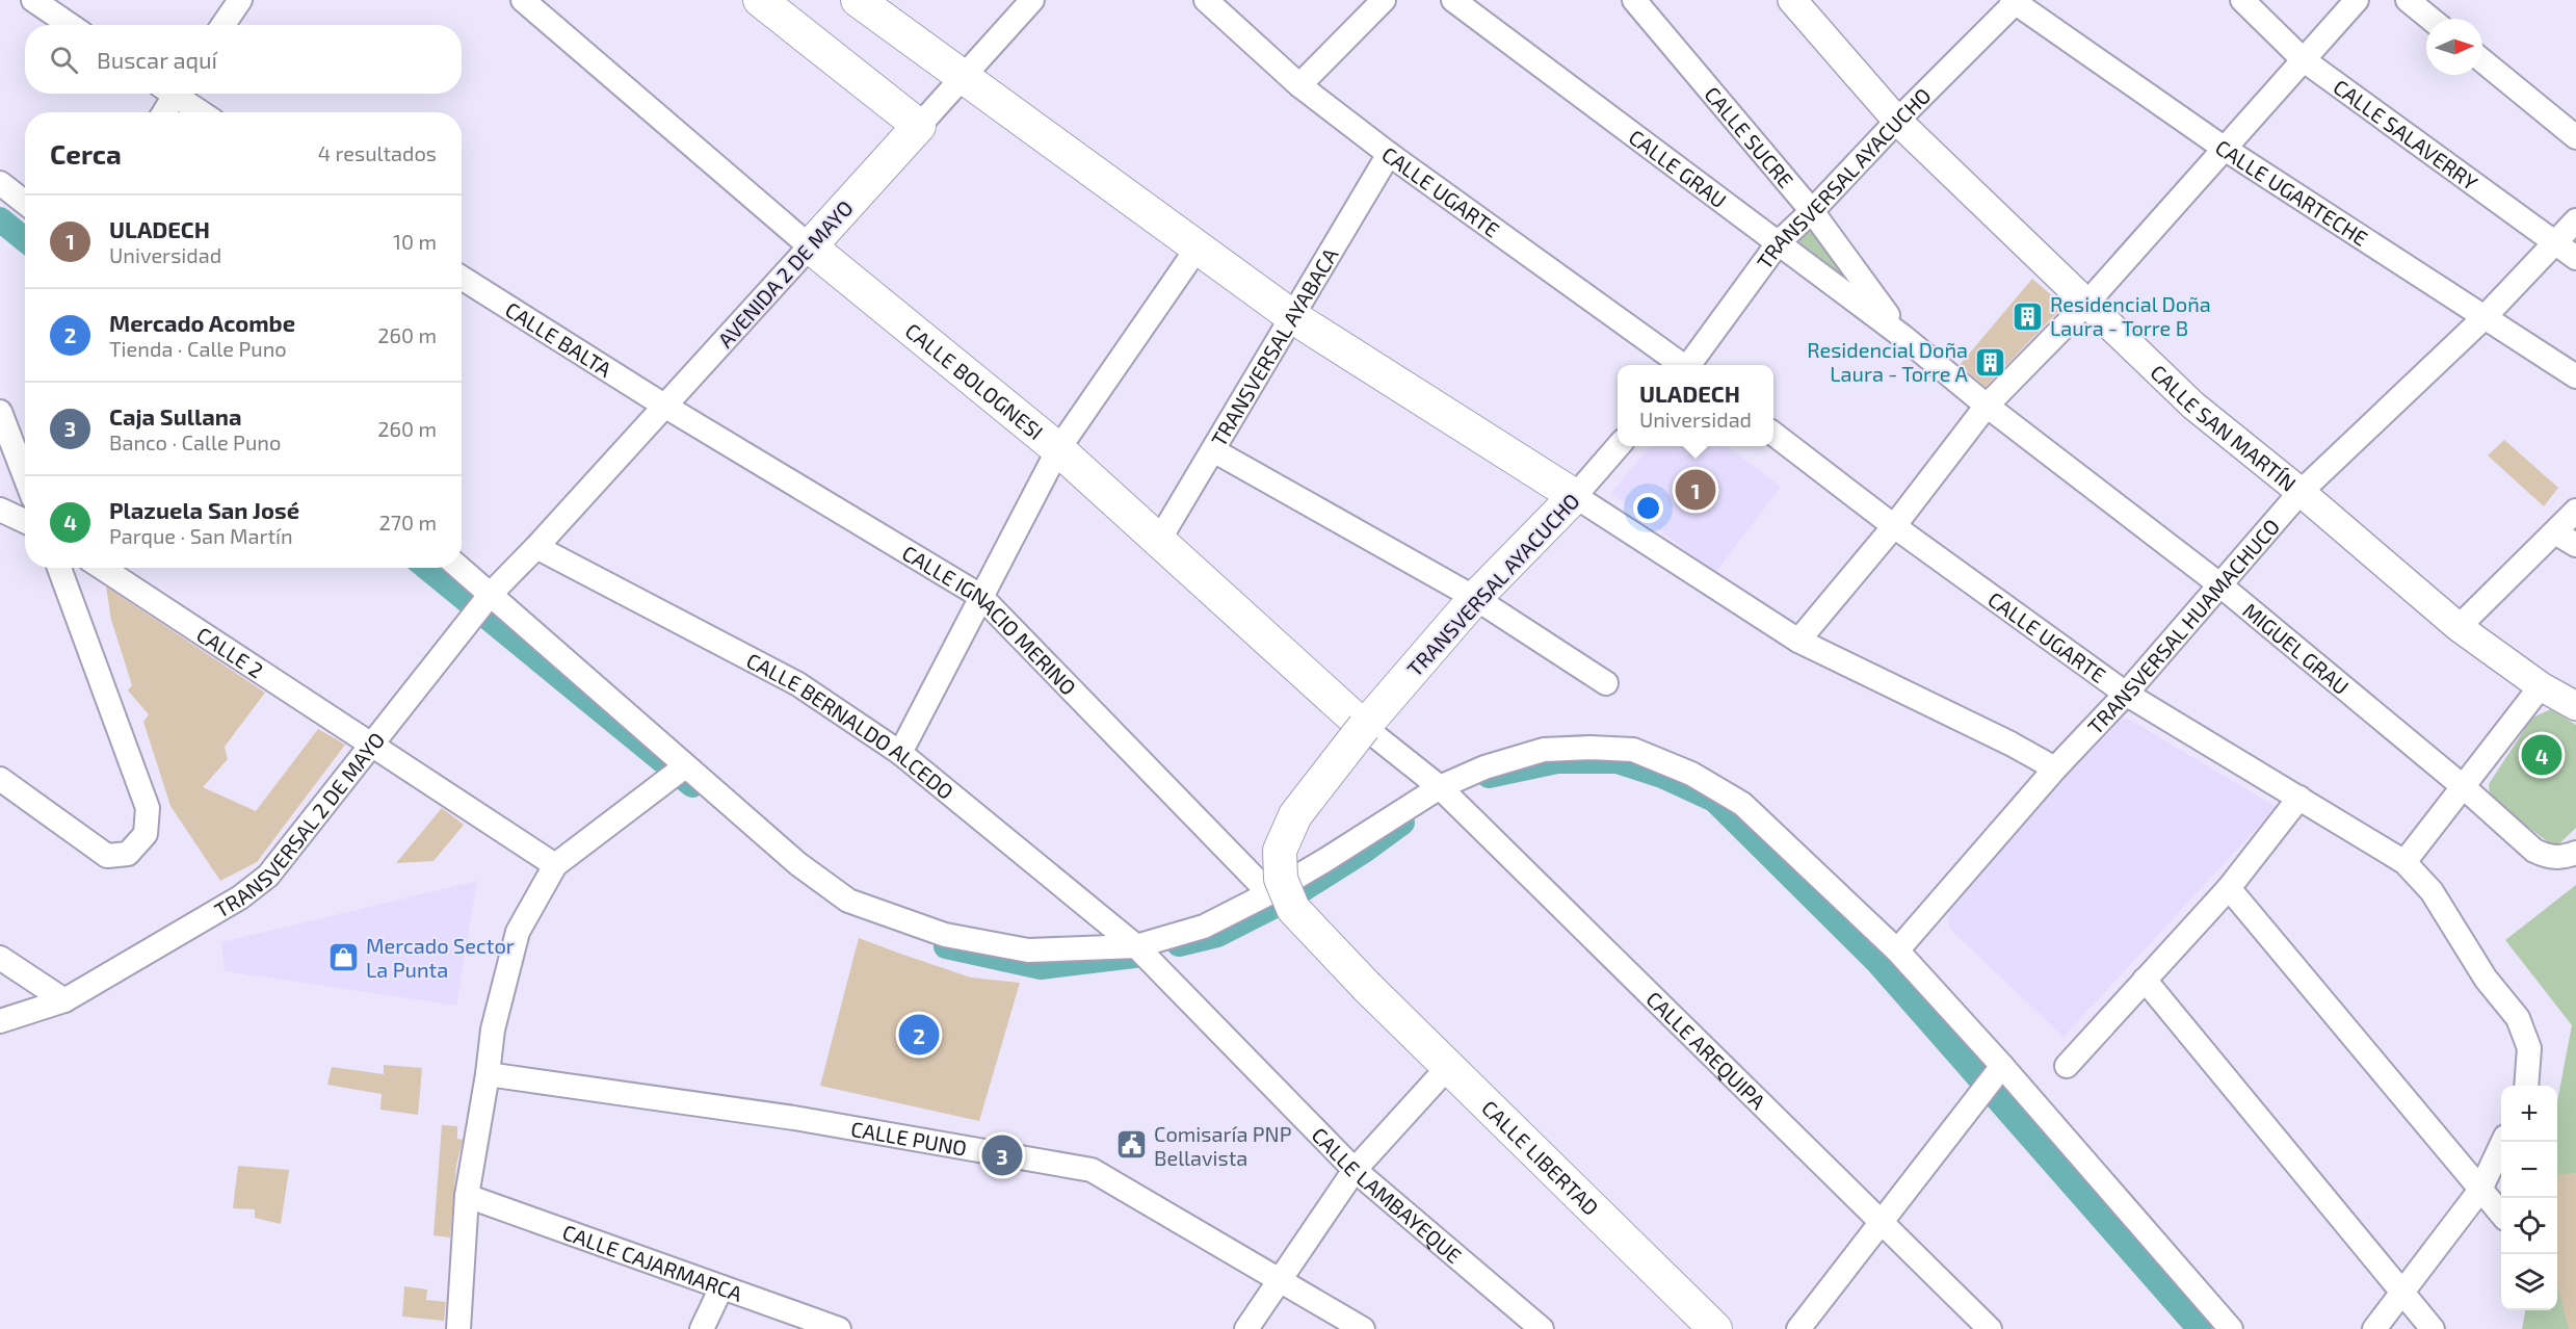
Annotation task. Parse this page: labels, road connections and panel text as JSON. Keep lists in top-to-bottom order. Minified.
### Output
{"streets":{"main road":["TRANSVERSAL AYACUCHO","AVENIDA 2 DE MAYO","CALLE BOLOGNESI","CALLE LIBERTAD"],"street":["CALLE SALAVERRY","CALLE SUCRE","CALLE GRAU","CALLE UGARTE","CALLE UGARTECHE","CALLE BALTA","TRANSVERSAL AYABACA","CALLE SAN MARTÍN","CALLE IGNACIO MERINO","TRANSVERSAL HUAMACHUCO","MIGUEL GRAU","CALLE 2","CALLE BERNALDO ALCEDO","TRANSVERSAL 2 DE MAYO","CALLE AREQUIPA","CALLE PUNO","CALLE LAMBAYEQUE","CALLE CAJARMARCA"]},"crossings":[["CALLE SALAVERRY","TRANSVERSAL HUAMACHUCO"],["CALLE SUCRE","CALLE GRAU"],["CALLE SUCRE","TRANSVERSAL AYACUCHO"],["CALLE SUCRE","MIGUEL GRAU"],["CALLE GRAU","TRANSVERSAL AYACUCHO"],["CALLE GRAU","MIGUEL GRAU"],["TRANSVERSAL AYACUCHO","CALLE UGARTECHE"],["TRANSVERSAL AYACUCHO","CALLE BOLOGNESI"],["TRANSVERSAL AYACUCHO","CALLE SAN MARTÍN"],["TRANSVERSAL AYACUCHO","CALLE LIBERTAD"],["CALLE UGARTE","TRANSVERSAL AYABACA"],["CALLE UGARTE","TRANSVERSAL HUAMACHUCO"],["CALLE UGARTECHE","TRANSVERSAL HUAMACHUCO"],["AVENIDA 2 DE MAYO","CALLE BALTA"],["AVENIDA 2 DE MAYO","CALLE BOLOGNESI"],["AVENIDA 2 DE MAYO","CALLE IGNACIO MERINO"],["AVENIDA 2 DE MAYO","CALLE BERNALDO ALCEDO"],["AVENIDA 2 DE MAYO","TRANSVERSAL 2 DE MAYO"],["CALLE BALTA","CALLE IGNACIO MERINO"],["TRANSVERSAL AYABACA","CALLE BOLOGNESI"],["CALLE BOLOGNESI","CALLE AREQUIPA"],["CALLE SAN MARTÍN","TRANSVERSAL HUAMACHUCO"],["TRANSVERSAL HUAMACHUCO","MIGUEL GRAU"],["CALLE 2","TRANSVERSAL 2 DE MAYO"],["CALLE BERNALDO ALCEDO","TRANSVERSAL 2 DE MAYO"],["CALLE BERNALDO ALCEDO","CALLE LAMBAYEQUE"]],"places":{"building":["Residencial Doña Laura - Torre B","Residencial Doña Laura - Torre A"],"shop":["Mercado Sector La Punta"],"public building":["Comisaría PNP Bellavista"]},"north":"right","page":{"search":"Buscar aquí","heading":["Cerca","4 resultados"],"list":[{"mark":"1","name":"ULADECH","note":"Universidad","value":"10 m"},{"mark":"2","name":"Mercado Acombe","note":"Tienda · Calle Puno","value":"260 m"},{"mark":"3","name":"Caja Sullana","note":"Banco · Calle Puno","value":"260 m"},{"mark":"4","name":"Plazuela San José","note":"Parque · San Martín","value":"270 m"}],"popup":["ULADECH","Universidad"],"pins":["1","4","2","3"],"map_buttons":["+","−"]}}
